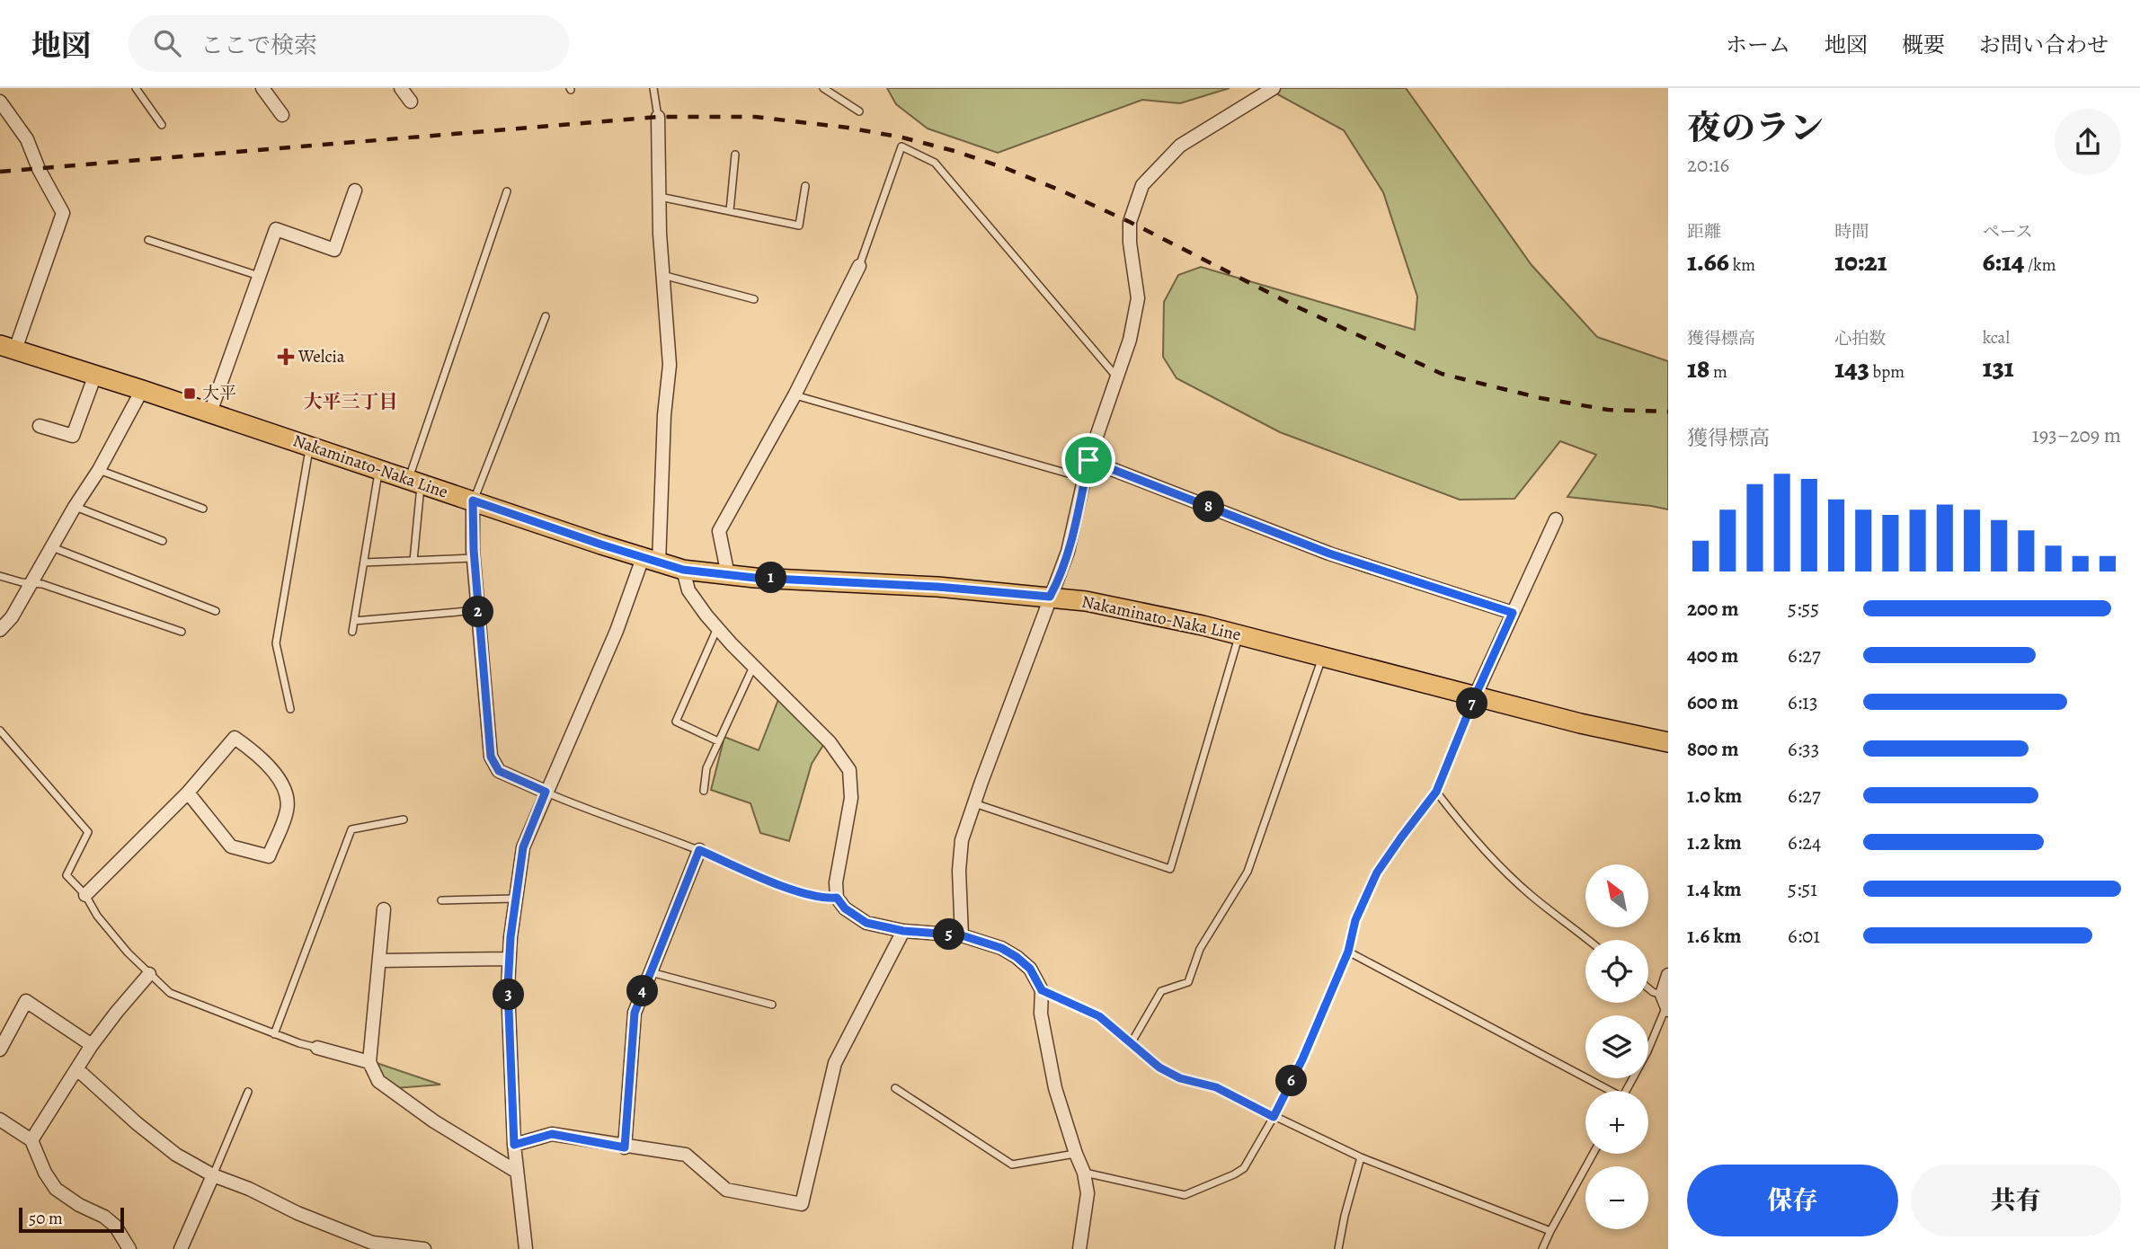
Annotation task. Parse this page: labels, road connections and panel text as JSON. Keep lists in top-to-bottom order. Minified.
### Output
{"streets":{"main road":["Nakaminato-Naka Line"]},"districts":["大平三丁目"],"places":{"health":["Welcia"],"transit":["大平"]},"scale_bar":"50 m","north":"top left","page":{"header":"地図","search":"ここで検索","nav":["ホーム","地図","概要","お問い合わせ"],"heading":["夜のラン","20:16"],"stats":[["距離","1.66 km"],["時間","10:21"],["ペース","6:14 /km"],["獲得標高","18 m"],["心拍数","143 bpm"],["kcal","131"]],"chart":["獲得標高","193–209 m"],"pins":["8","1","2","7","5","4","3","6"],"list":[{"name":"200 m","note":"5:55"},{"name":"400 m","note":"6:27"},{"name":"600 m","note":"6:13"},{"name":"800 m","note":"6:33"},{"name":"1.0 km","note":"6:27"},{"name":"1.2 km","note":"6:24"},{"name":"1.4 km","note":"5:51"},{"name":"1.6 km","note":"6:01"}],"map_buttons":["+","−"],"buttons":["保存","共有"],"scale":"50 m"}}
